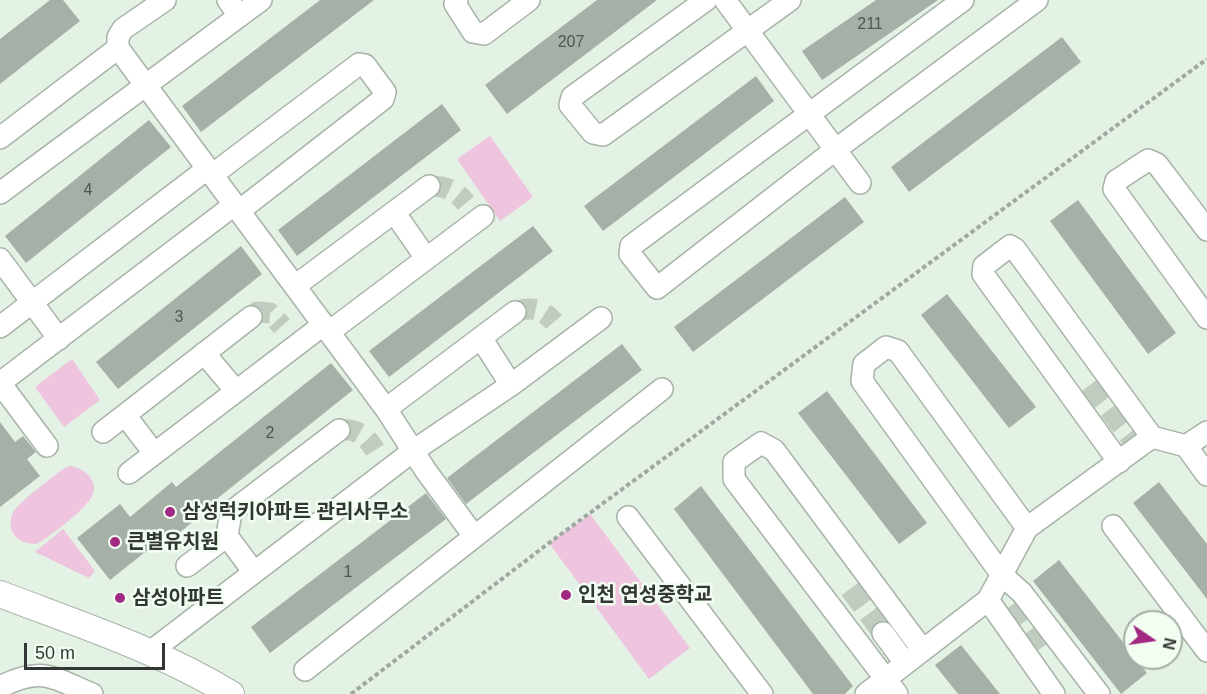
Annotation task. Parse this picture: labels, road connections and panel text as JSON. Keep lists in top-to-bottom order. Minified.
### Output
{"places":["삼성럭키아파트 관리사무소","큰별유치원","인천 연성중학교","삼성아파트"],"house_numbers":["211","207","4","3","2","1"],"scale_bar":"50 m","north":"right"}
